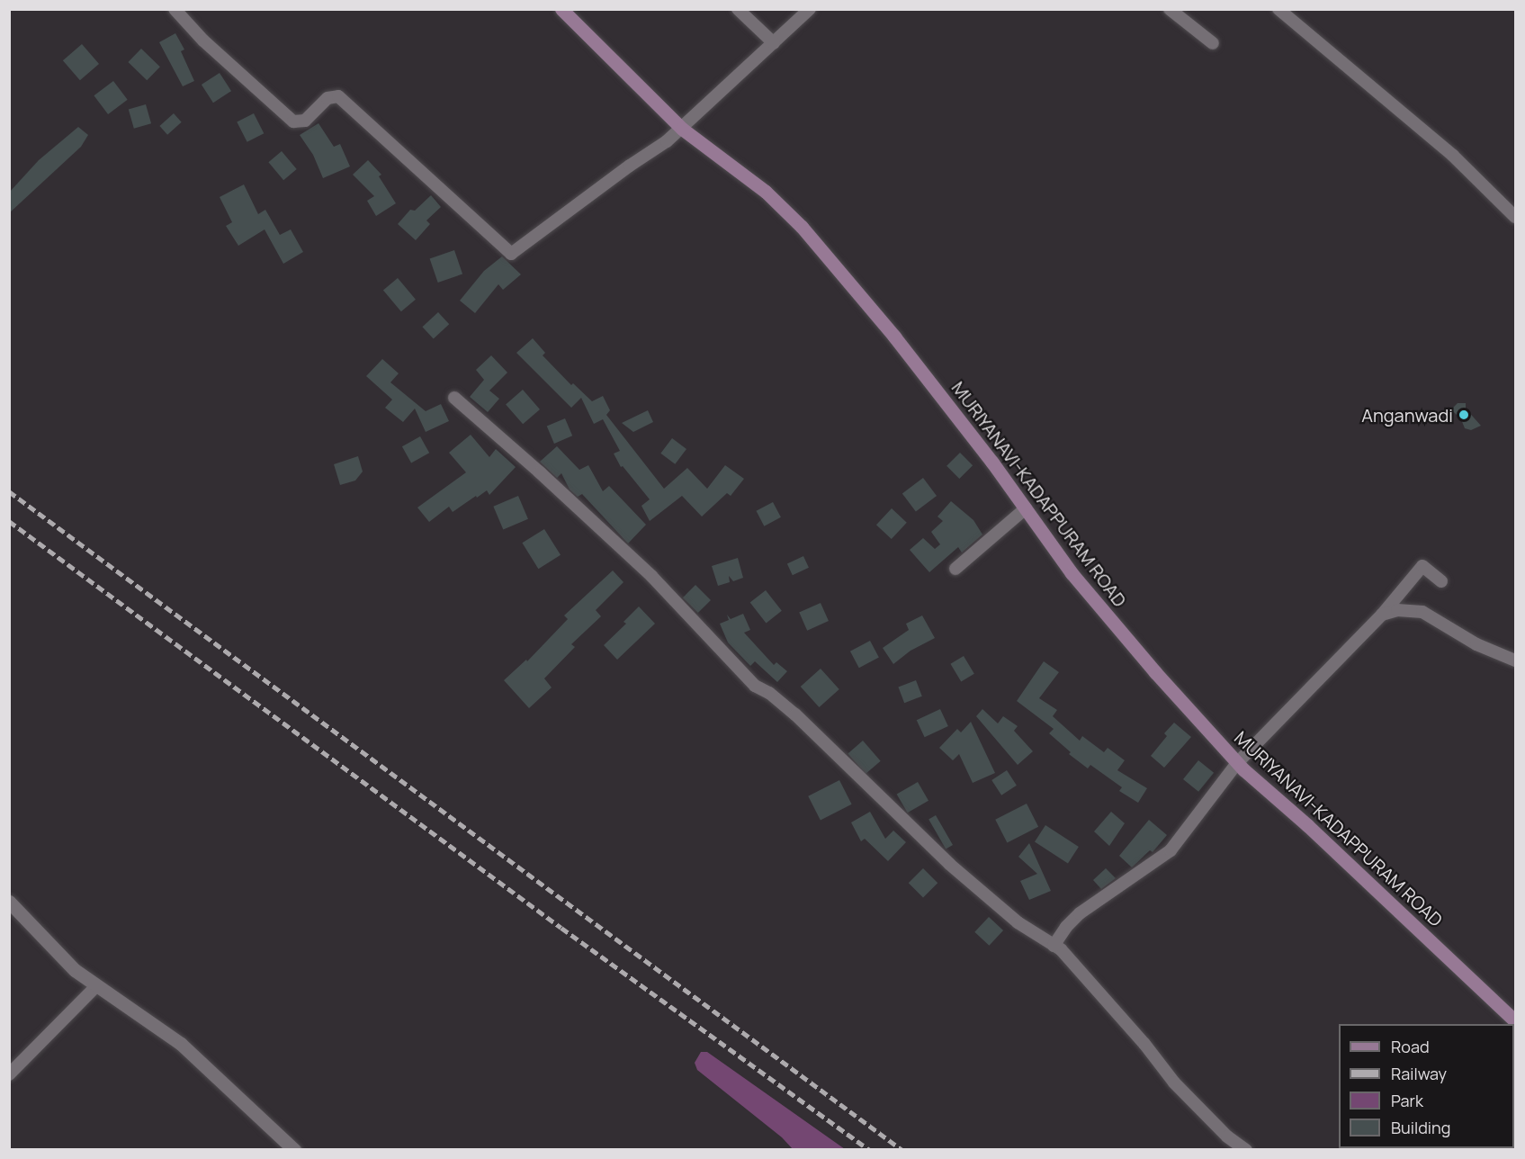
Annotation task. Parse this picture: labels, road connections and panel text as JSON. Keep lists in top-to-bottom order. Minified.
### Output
{"streets":{"main road":["MURIYANAVI-KADAPPURAM ROAD"]},"places":["Anganwadi"],"legend":["Road","Railway","Park","Building"]}
